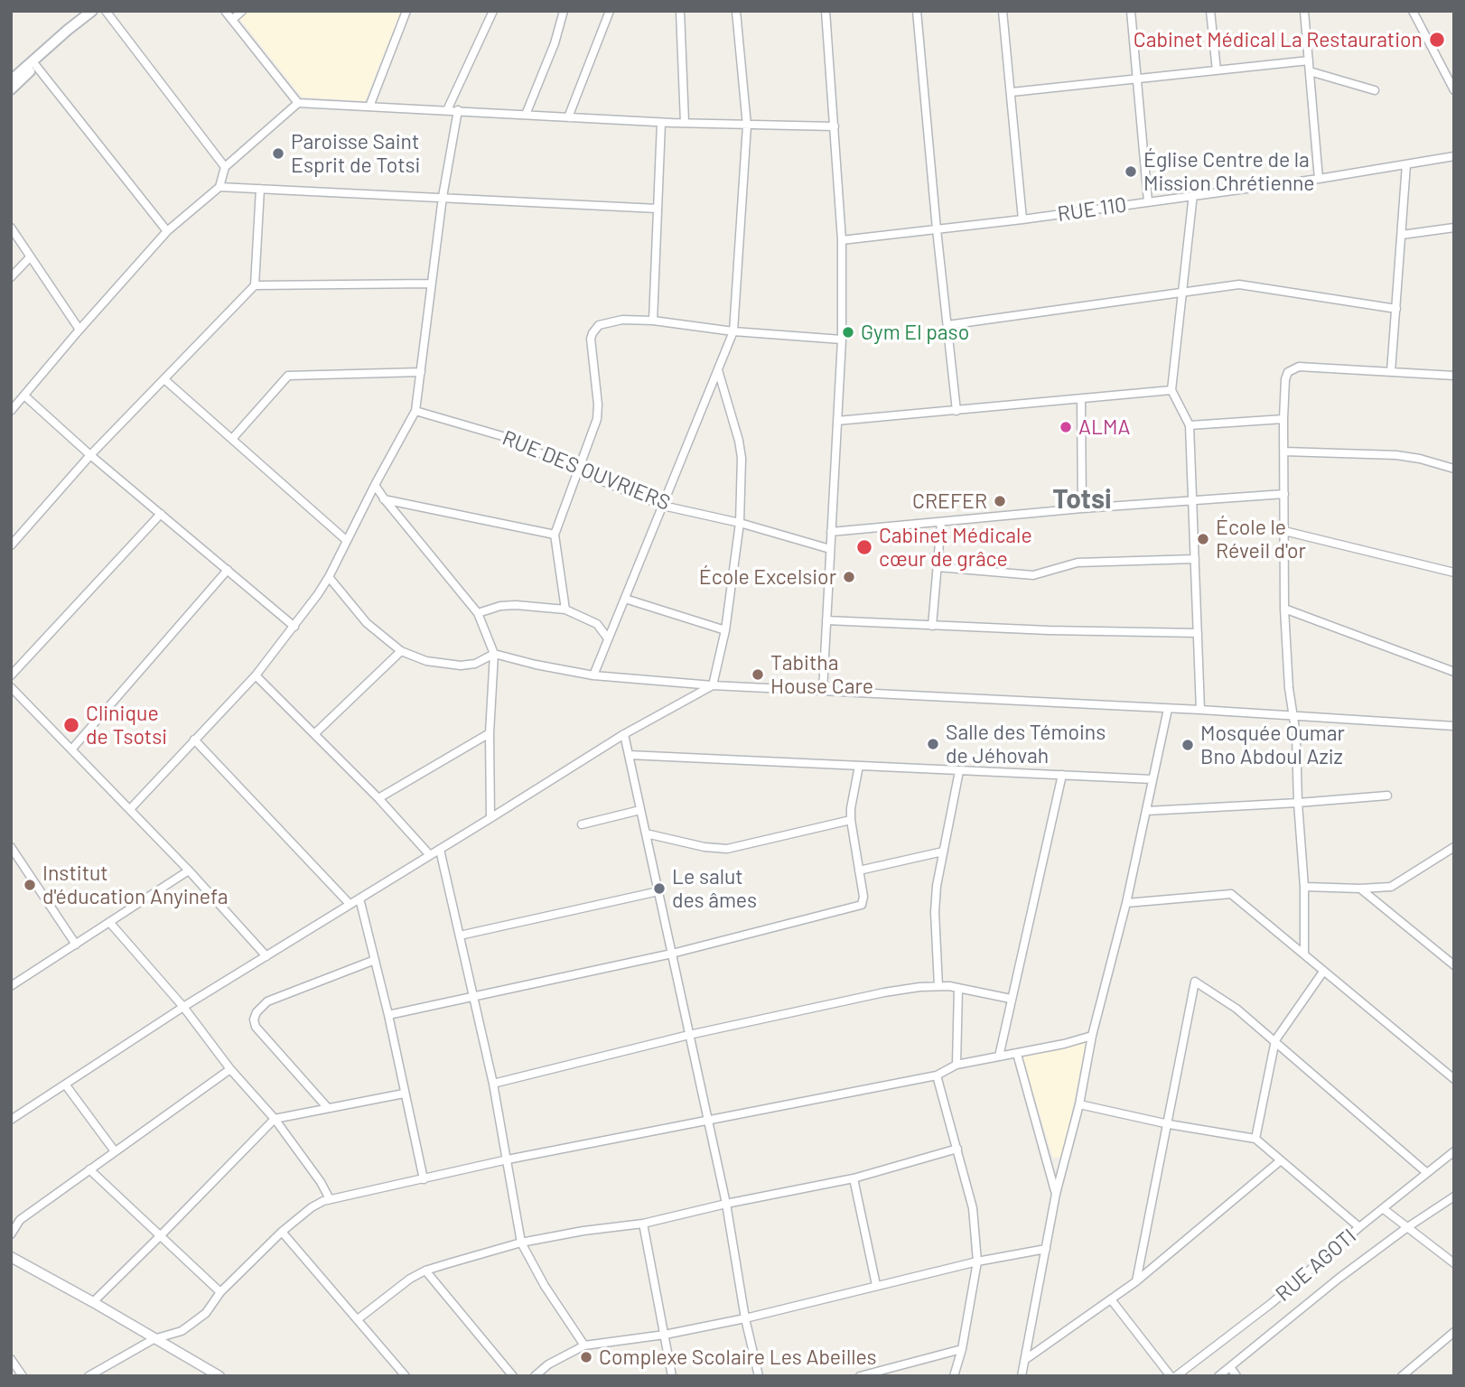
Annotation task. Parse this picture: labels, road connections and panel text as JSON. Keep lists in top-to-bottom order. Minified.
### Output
{"streets":{"street":["RUE 110","RUE DES OUVRIERS","RUE AGOTI"]},"districts":["Totsi"],"places":["Cabinet Médical La Restauration","Paroisse Saint Esprit de Totsi","Église Centre de la Mission Chrétienne","Gym El paso","ALMA","CREFER","École le Réveil d'or","Cabinet Médicale cœur de grâce","École Excelsior","Tabitha House Care","Clinique de Tsotsi","Salle des Témoins de Jéhovah","Mosquée Oumar Bno Abdoul Aziz","Institut d'éducation Anyinefa","Le salut des âmes","Complexe Scolaire Les Abeilles"]}
